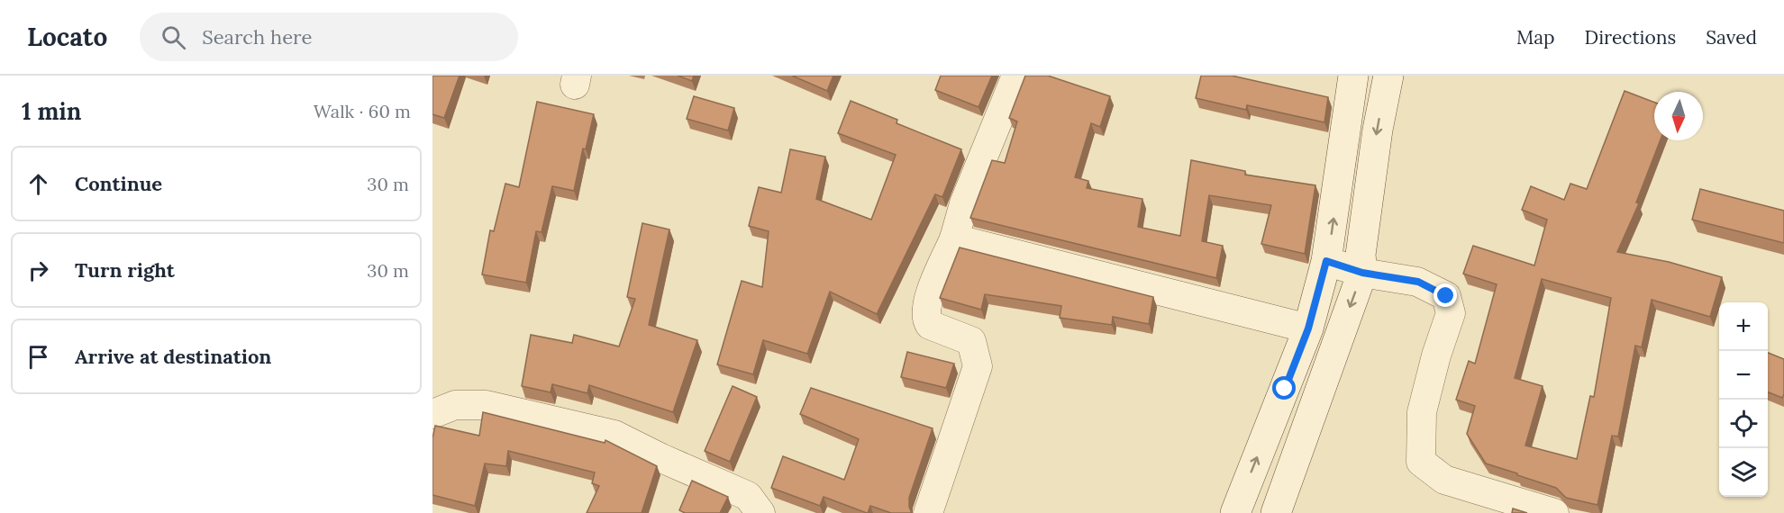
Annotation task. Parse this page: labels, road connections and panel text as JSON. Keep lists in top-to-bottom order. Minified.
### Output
{"north":"bottom","page":{"header":"Locato","search":"Search here","nav":["Map","Directions","Saved"],"heading":["1 min","Walk · 60 m"],"list":[["Continue","30 m"],["Turn right","30 m"],"Arrive at destination"],"map_buttons":["+","−"]}}
